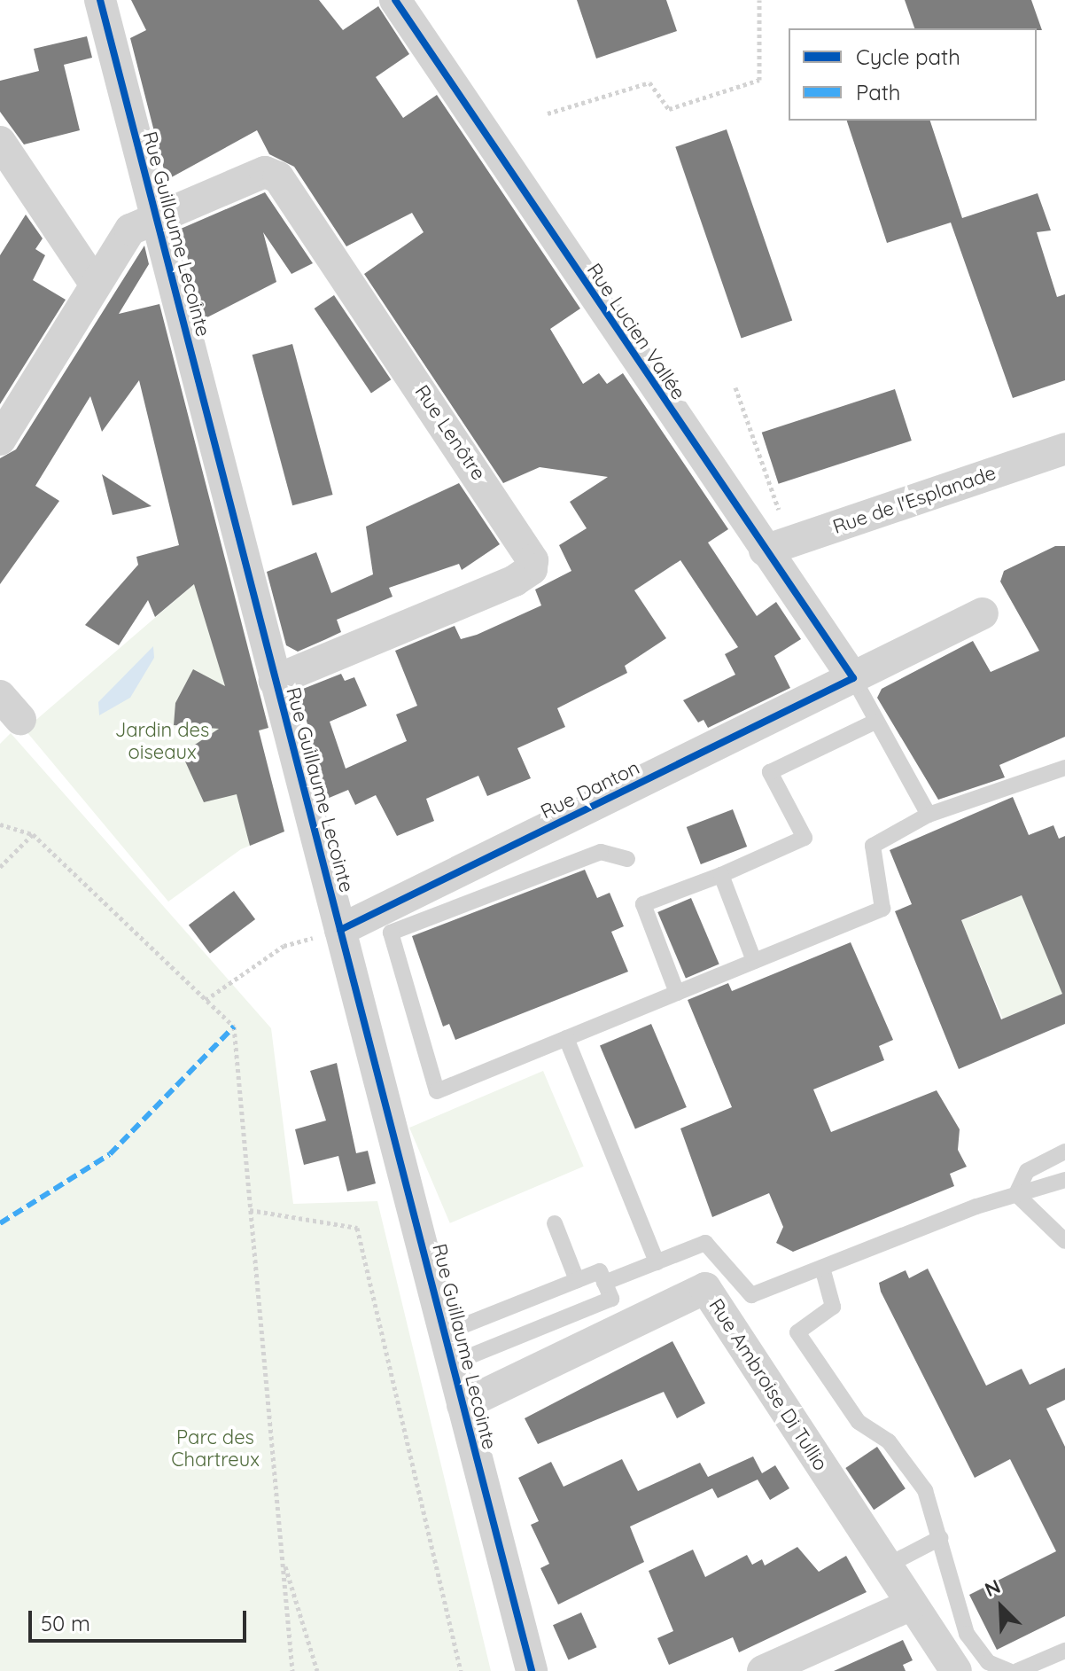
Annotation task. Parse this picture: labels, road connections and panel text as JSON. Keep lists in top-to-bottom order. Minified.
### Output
{"streets":{"street":["Rue Guillaume Lecointe","Rue Lucien Vallée","Rue Lenôtre","Rue de l'Esplanade","Rue Danton","Rue Ambroise Di Tullio"]},"crossings":[["Rue Guillaume Lecointe","Rue Lenôtre"],["Rue Guillaume Lecointe","Rue Danton"],["Rue Guillaume Lecointe","Rue Ambroise Di Tullio"],["Rue Lucien Vallée","Rue de l'Esplanade"],["Rue Lucien Vallée","Rue Danton"]],"parks":["Jardin des oiseaux","Parc des Chartreux"],"legend":["Cycle path","Path"],"scale_bar":"50 m","north":"top left"}
